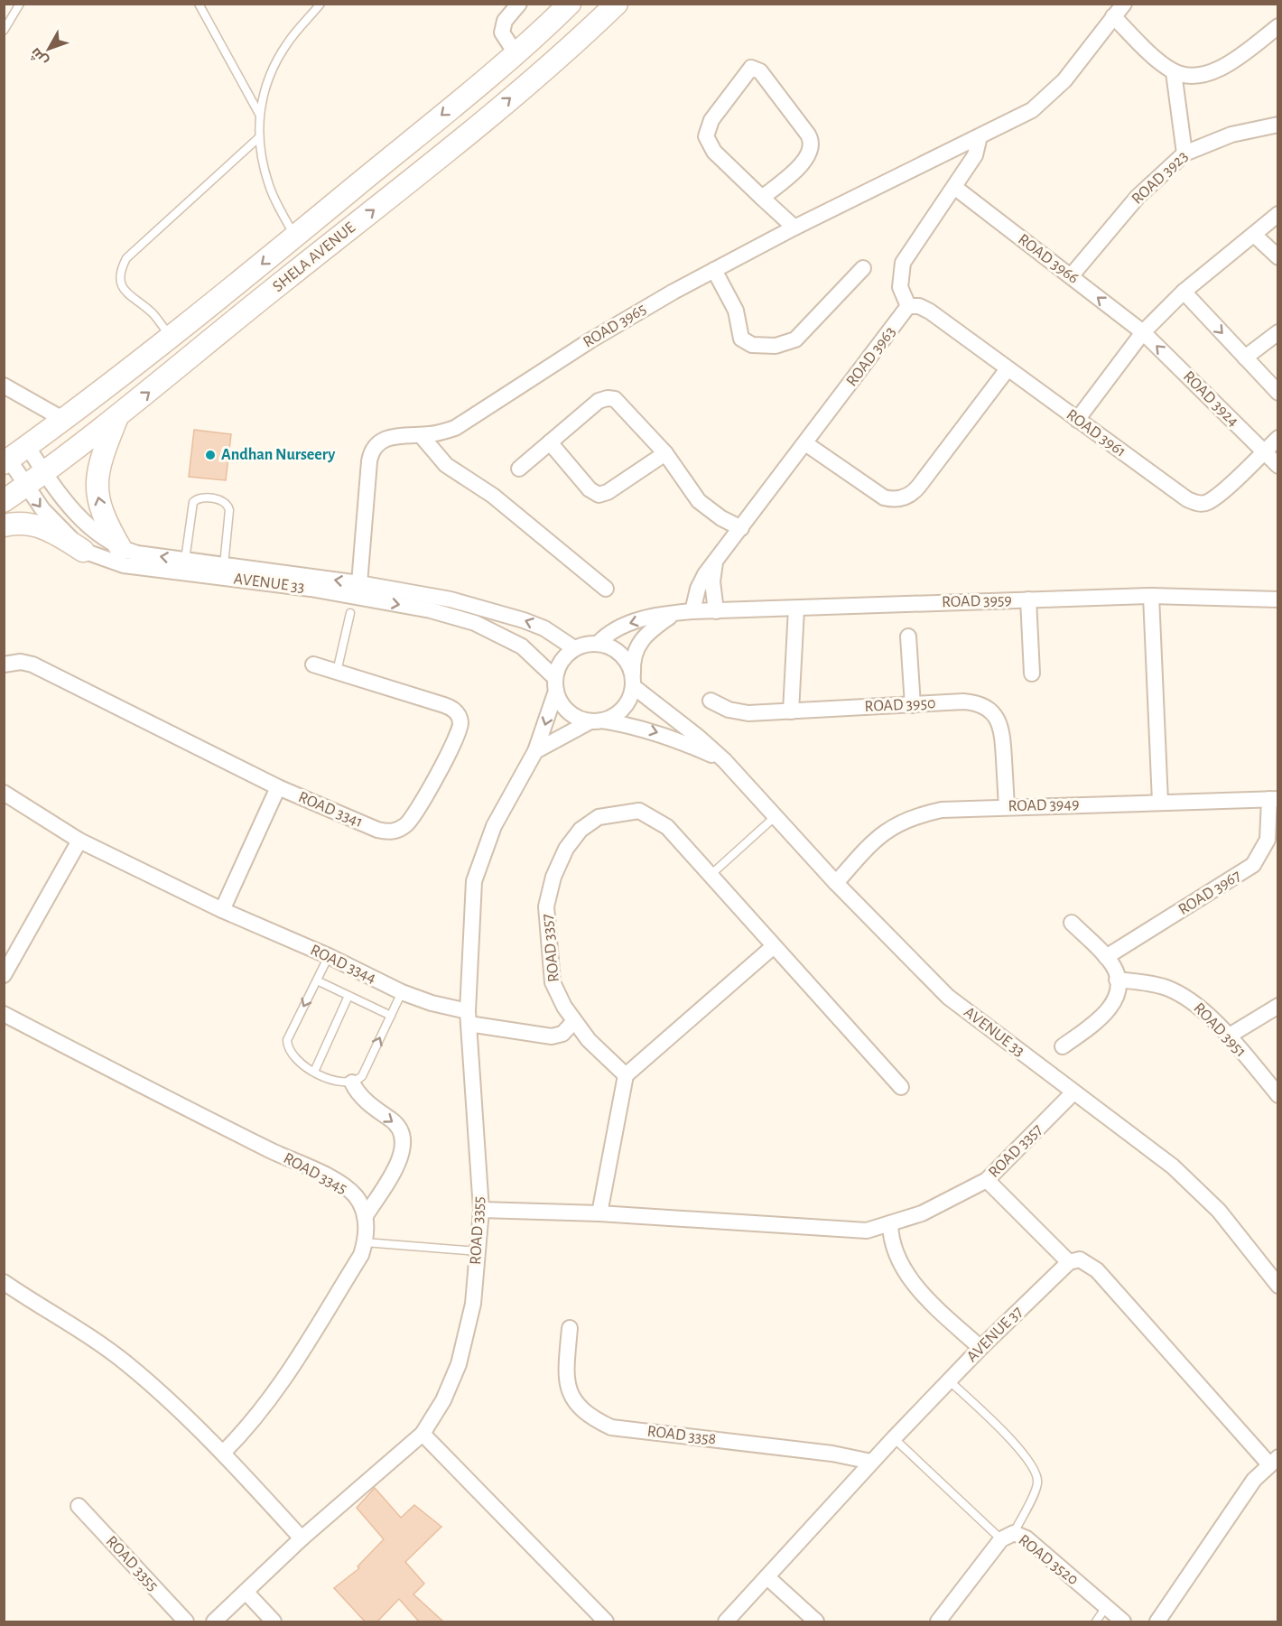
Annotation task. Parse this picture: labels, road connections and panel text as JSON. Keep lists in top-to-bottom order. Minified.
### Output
{"streets":{"main road":["SHELA AVENUE"],"street":["ROAD 3923","ROAD 3966","ROAD 3965","ROAD 3963","ROAD 3924","ROAD 3961","AVENUE 33","ROAD 3959","ROAD 3950","ROAD 3949","ROAD 3341","ROAD 3967","ROAD 3357","ROAD 3344","ROAD 3951","ROAD 3345","ROAD 3355","AVENUE 37","ROAD 3358","ROAD 3520"]},"crossings":[["ROAD 3923","ROAD 3966"],["SHELA AVENUE","AVENUE 33"],["ROAD 3966","ROAD 3924"],["ROAD 3965","AVENUE 33"],["ROAD 3963","ROAD 3961"],["ROAD 3963","ROAD 3959"],["ROAD 3924","ROAD 3961"],["AVENUE 33","ROAD 3959"],["AVENUE 33","ROAD 3949"],["AVENUE 33","ROAD 3357"],["AVENUE 33","ROAD 3355"],["ROAD 3959","ROAD 3355"],["ROAD 3950","ROAD 3949"],["ROAD 3949","ROAD 3967"],["ROAD 3357","ROAD 3344"],["ROAD 3357","ROAD 3355"],["ROAD 3344","ROAD 3355"],["AVENUE 37","ROAD 3358"]],"one_way":["ROAD 3966"],"places":["Andhan Nurseery"],"north":"bottom left"}
